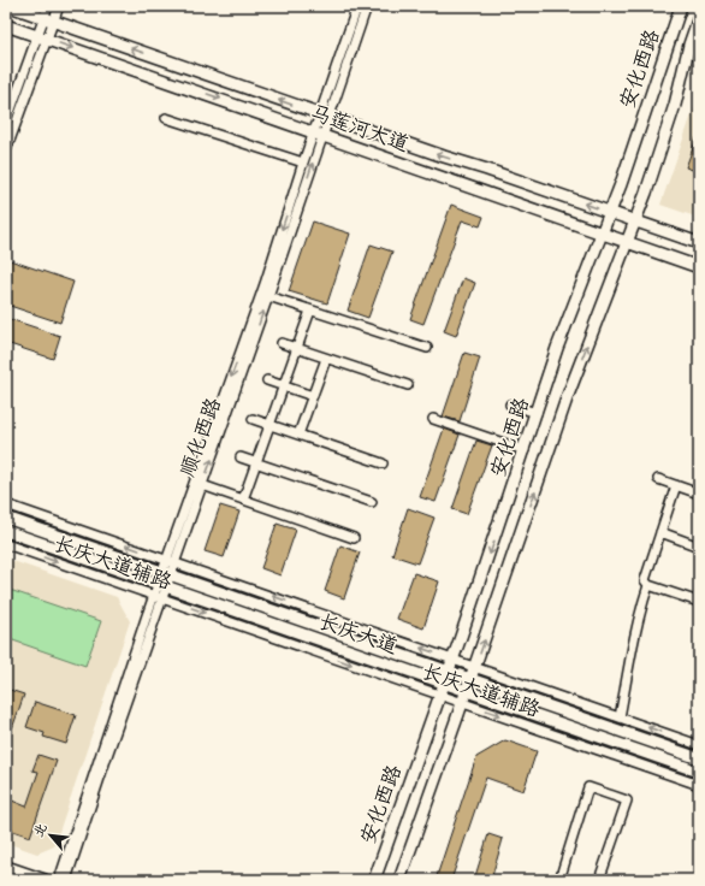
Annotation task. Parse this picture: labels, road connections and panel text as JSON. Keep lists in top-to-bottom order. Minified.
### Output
{"streets":{"main road":["安化西路","马莲河大道","长庆大道"],"street":["顺化西路","长庆大道辅路"]},"crossings":[["安化西路","马莲河大道"],["安化西路","长庆大道辅路"],["安化西路","长庆大道"],["马莲河大道","顺化西路"],["顺化西路","长庆大道辅路"],["顺化西路","长庆大道"]],"north":"top left"}
